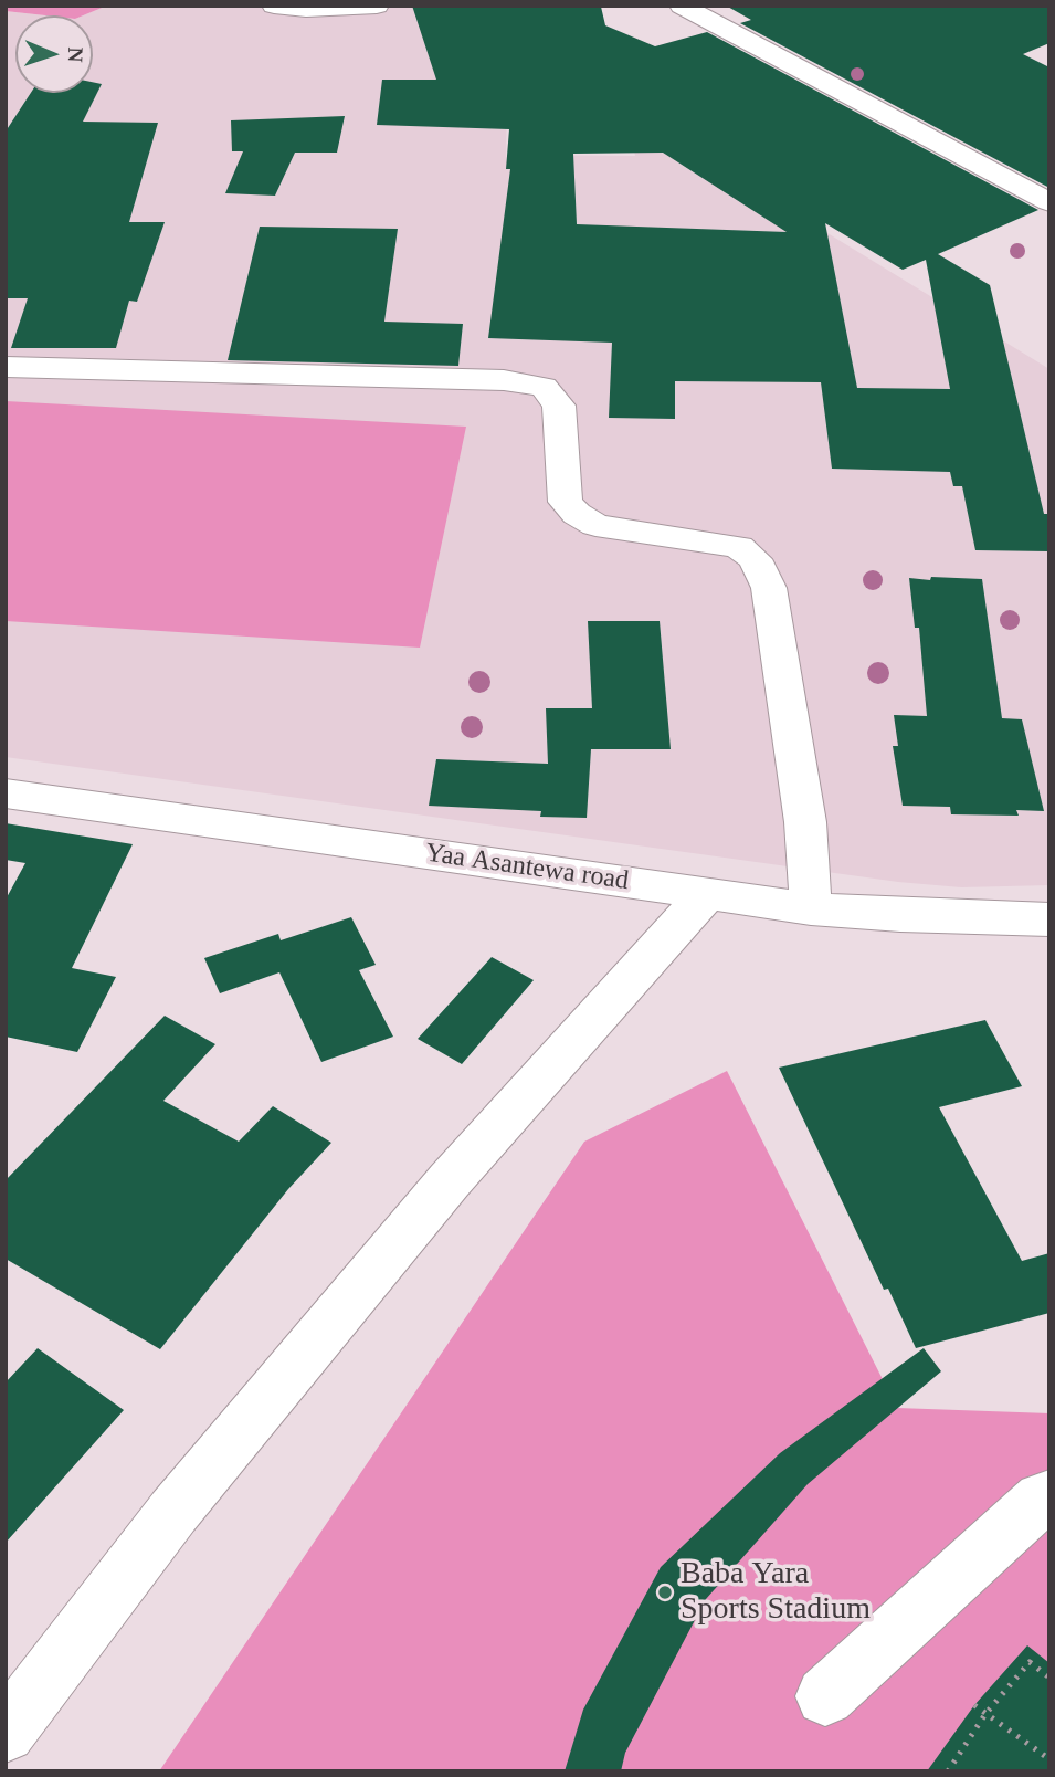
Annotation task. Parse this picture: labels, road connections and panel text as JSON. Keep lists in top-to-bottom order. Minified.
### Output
{"streets":{"street":["Yaa Asantewa road"]},"places":["Baba Yara Sports Stadium"],"north":"right"}
